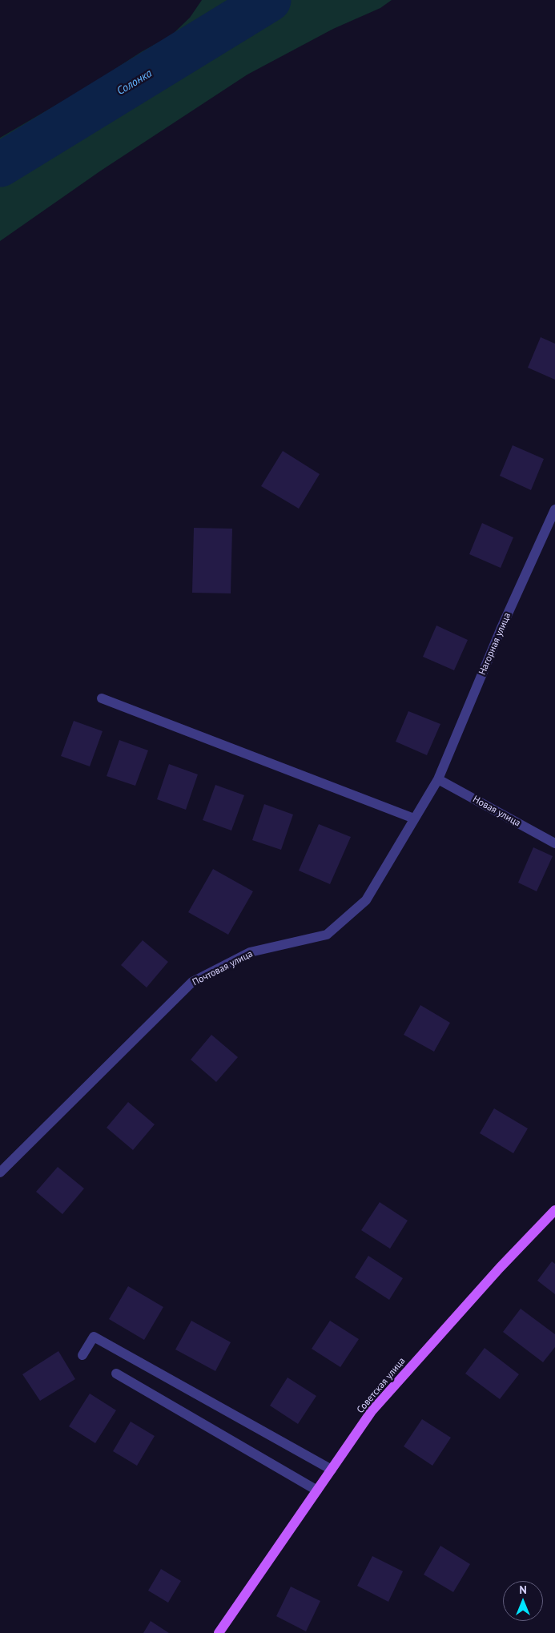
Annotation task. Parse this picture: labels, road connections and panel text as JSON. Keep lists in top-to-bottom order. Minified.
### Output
{"streets":{"main road":["Советская улица"],"street":["Нагорная улица","Новая улица","Почтовая улица"]},"crossings":[["Нагорная улица","Новая улица"],["Нагорная улица","Почтовая улица"],["Новая улица","Почтовая улица"]],"water":["Солонка"],"north":"top"}
